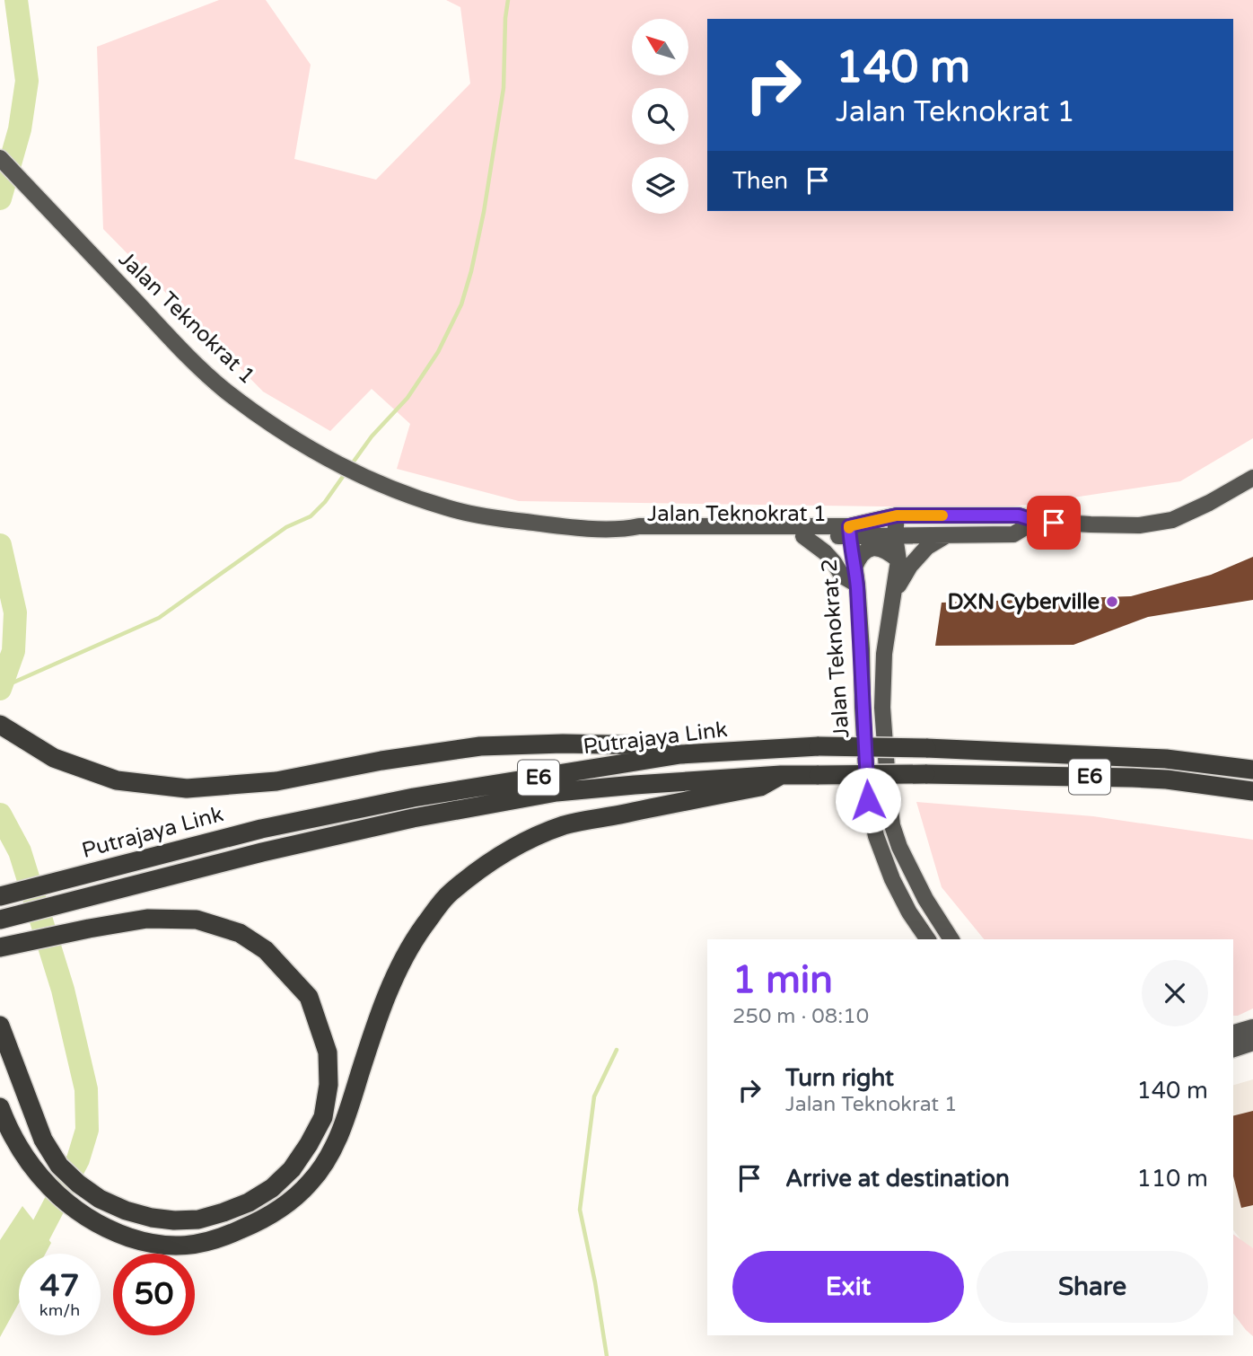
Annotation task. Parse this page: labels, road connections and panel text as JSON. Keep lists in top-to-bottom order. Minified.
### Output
{"streets":{"highway":["Putrajaya Link","E6"],"main road":["Jalan Teknokrat 1","Jalan Teknokrat 2"]},"crossings":[["Jalan Teknokrat 1","Jalan Teknokrat 2"]],"places":["DXN Cyberville"],"north":"top left","page":{"turn":["140 m","Jalan Teknokrat 1"],"then":"Then","heading":["1 min","250 m · 08:10"],"list":[{"name":"Turn right","note":"Jalan Teknokrat 1","value":"140 m"},{"name":"Arrive at destination","value":"110 m"}],"buttons":["Exit","Share"],"speed":"47 km/h","limit":"50"}}
